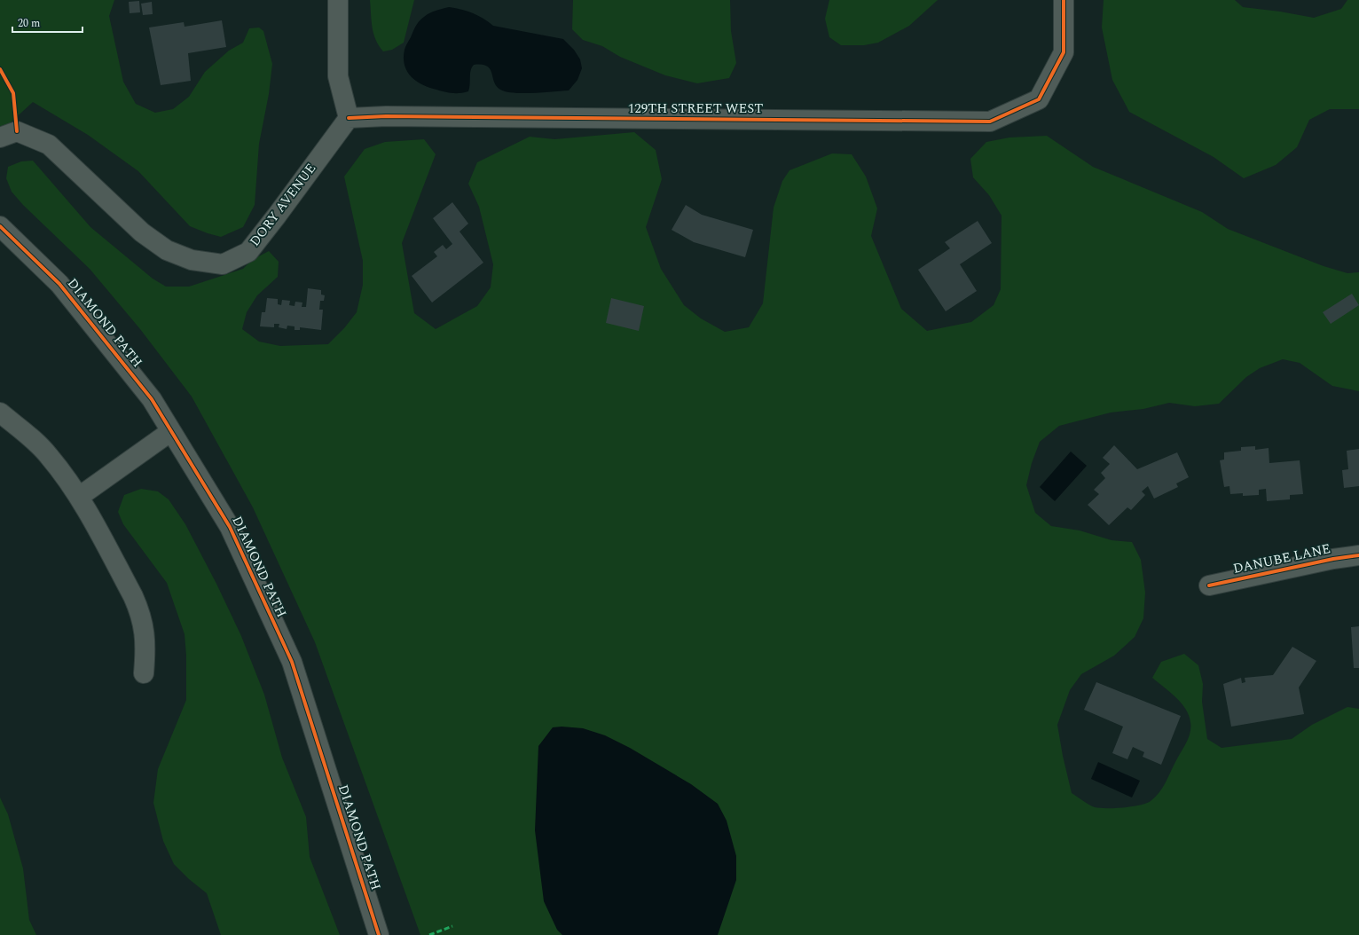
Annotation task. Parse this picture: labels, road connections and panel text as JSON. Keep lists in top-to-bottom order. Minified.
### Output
{"streets":{"street":["129TH STREET WEST","DORY AVENUE","DIAMOND PATH","DANUBE LANE"]},"crossings":[["129TH STREET WEST","DORY AVENUE"]],"scale_bar":"20 m"}
